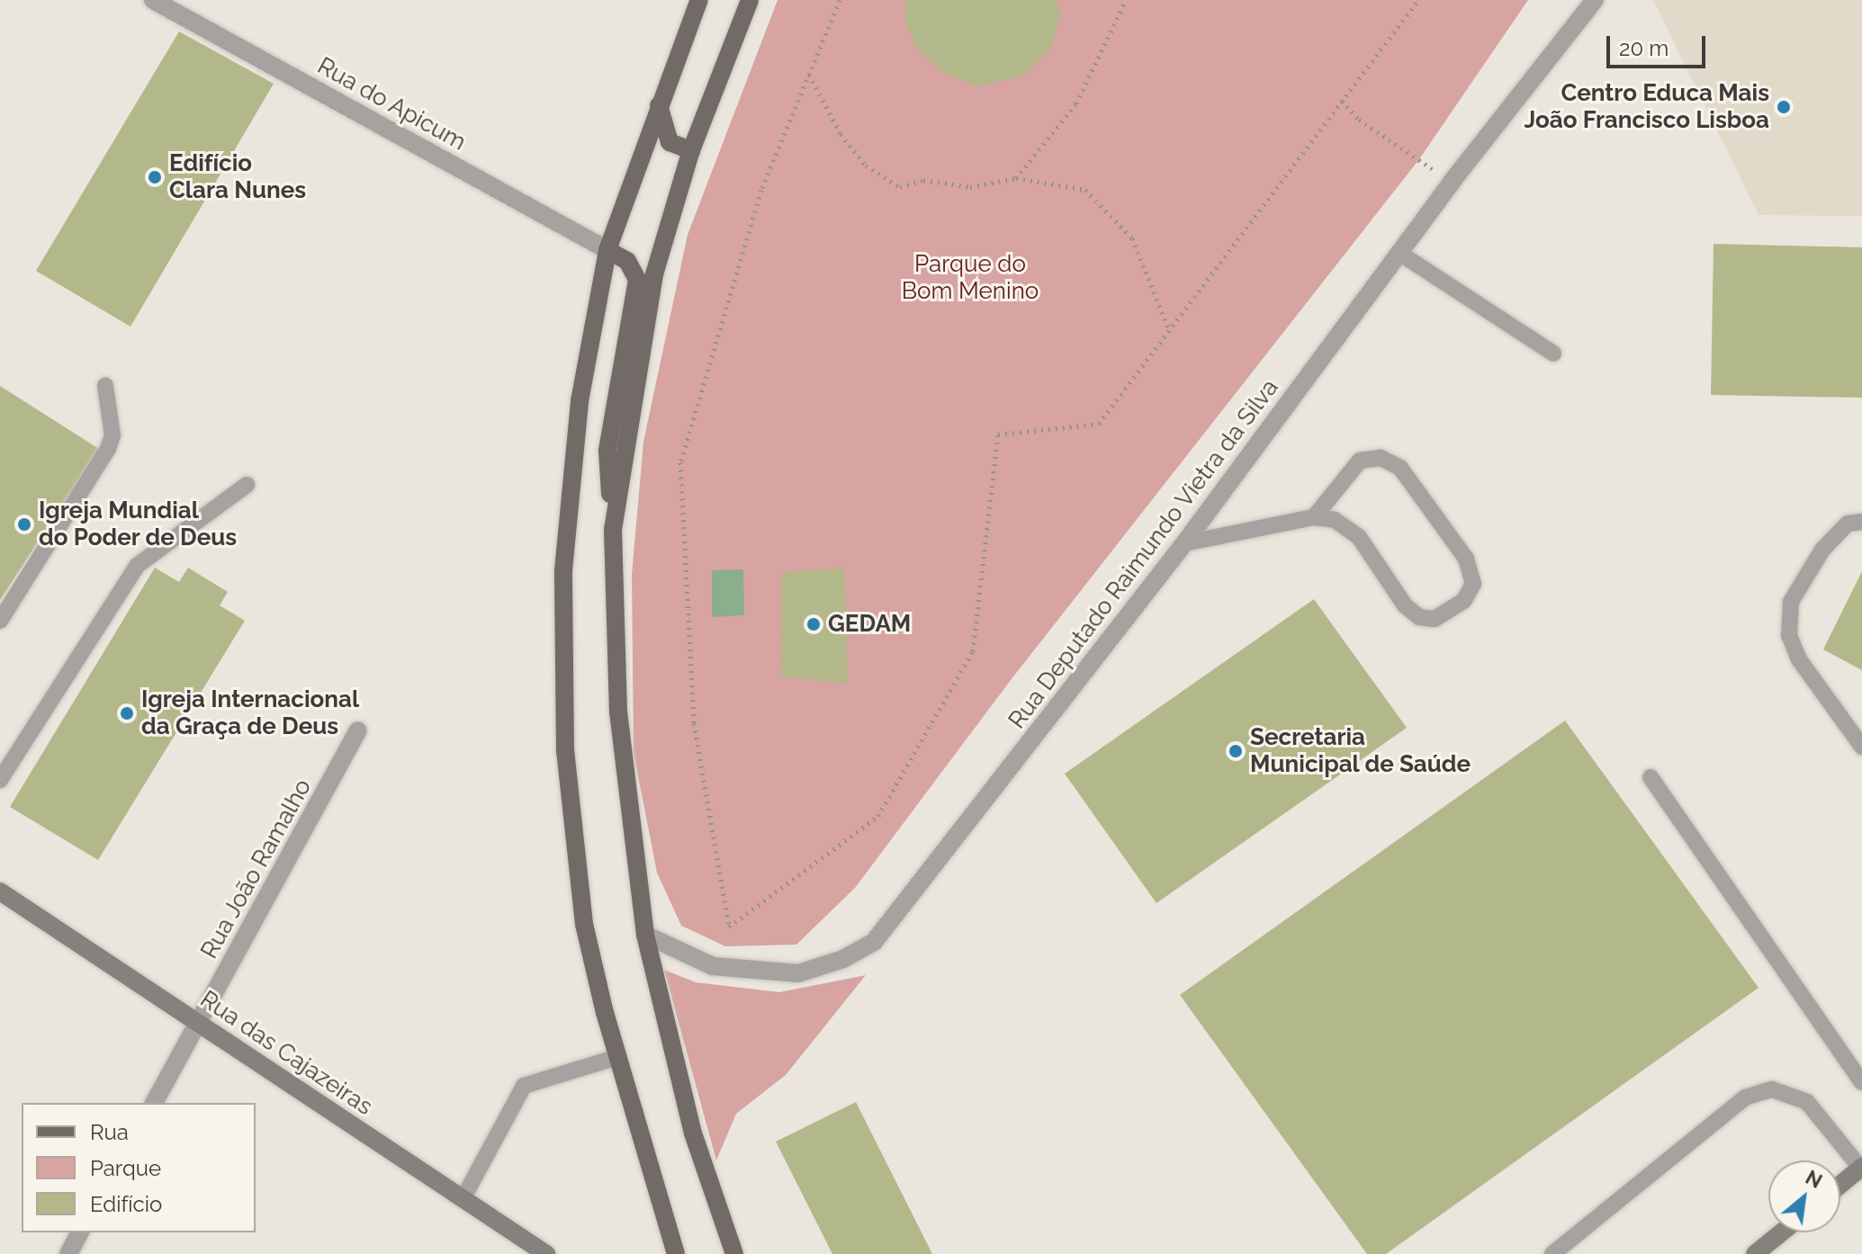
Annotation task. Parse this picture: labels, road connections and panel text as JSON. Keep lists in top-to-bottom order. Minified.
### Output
{"streets":{"main road":["Rua das Cajazeiras"],"street":["Rua do Apicum","Rua Deputado Raimundo Vietra da Silva","Rua João Ramalho"]},"crossings":[["Rua João Ramalho","Rua das Cajazeiras"]],"parks":["Parque do Bom Menino"],"places":["Centro Educa Mais João Francisco Lisboa","Edifício Clara Nunes","Igreja Mundial do Poder de Deus","GEDAM","Igreja Internacional da Graça de Deus","Secretaria Municipal de Saúde"],"legend":["Rua","Parque","Edifício"],"scale_bar":"20 m","north":"top right"}
